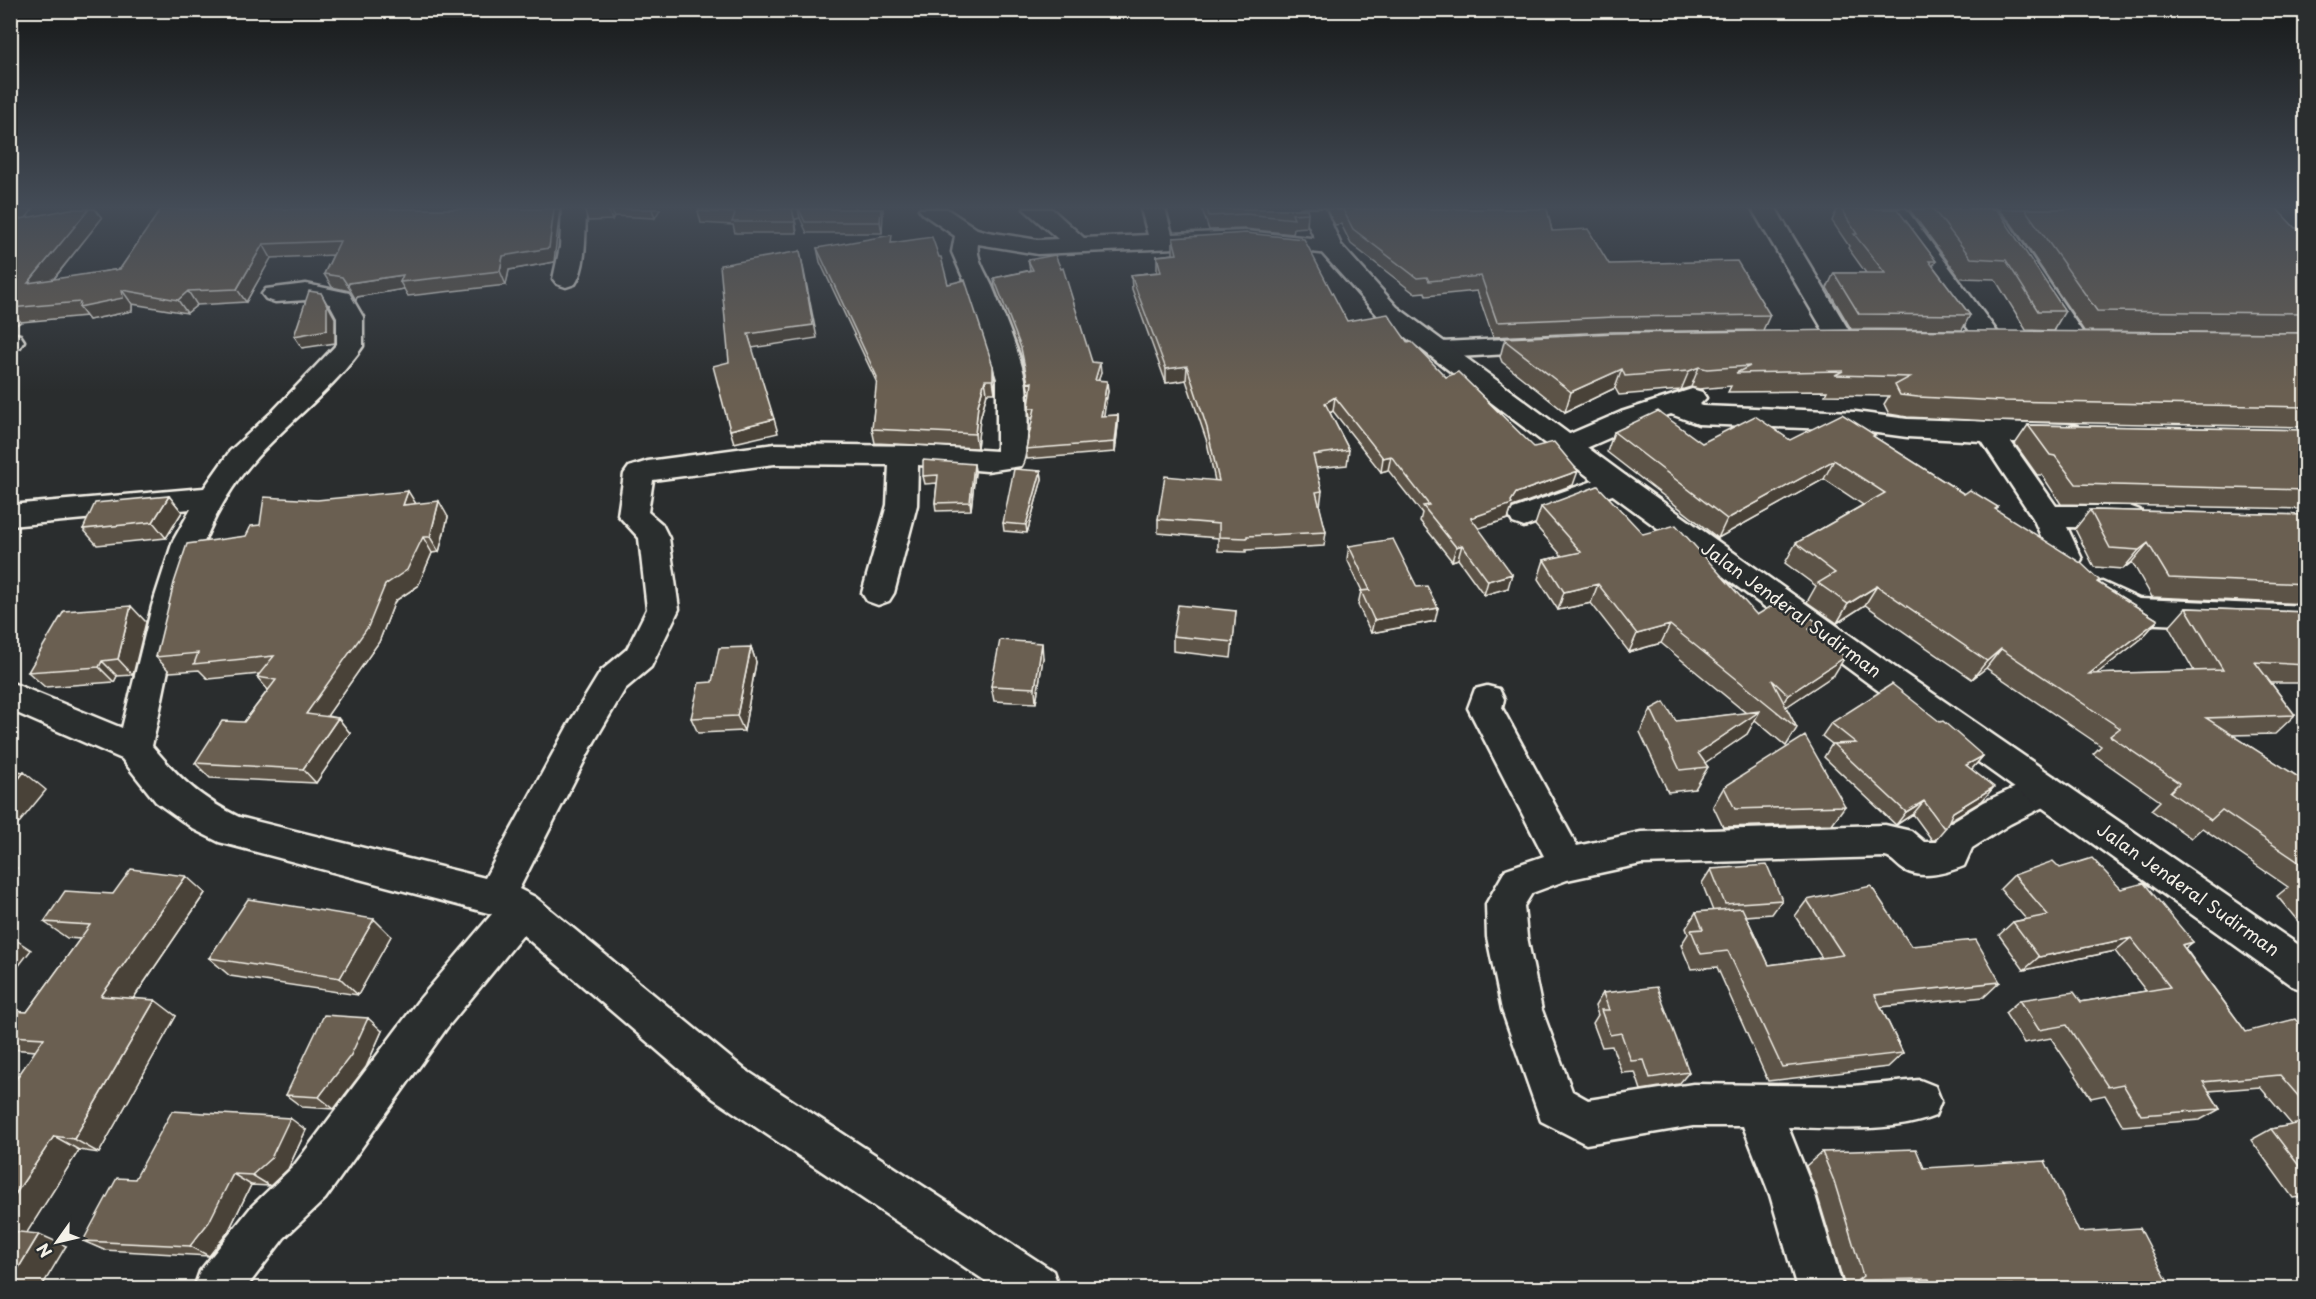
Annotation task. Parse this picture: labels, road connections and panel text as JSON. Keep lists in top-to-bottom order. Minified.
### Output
{"streets":{"street":["Jalan Jenderal Sudirman"]},"north":"bottom left"}
